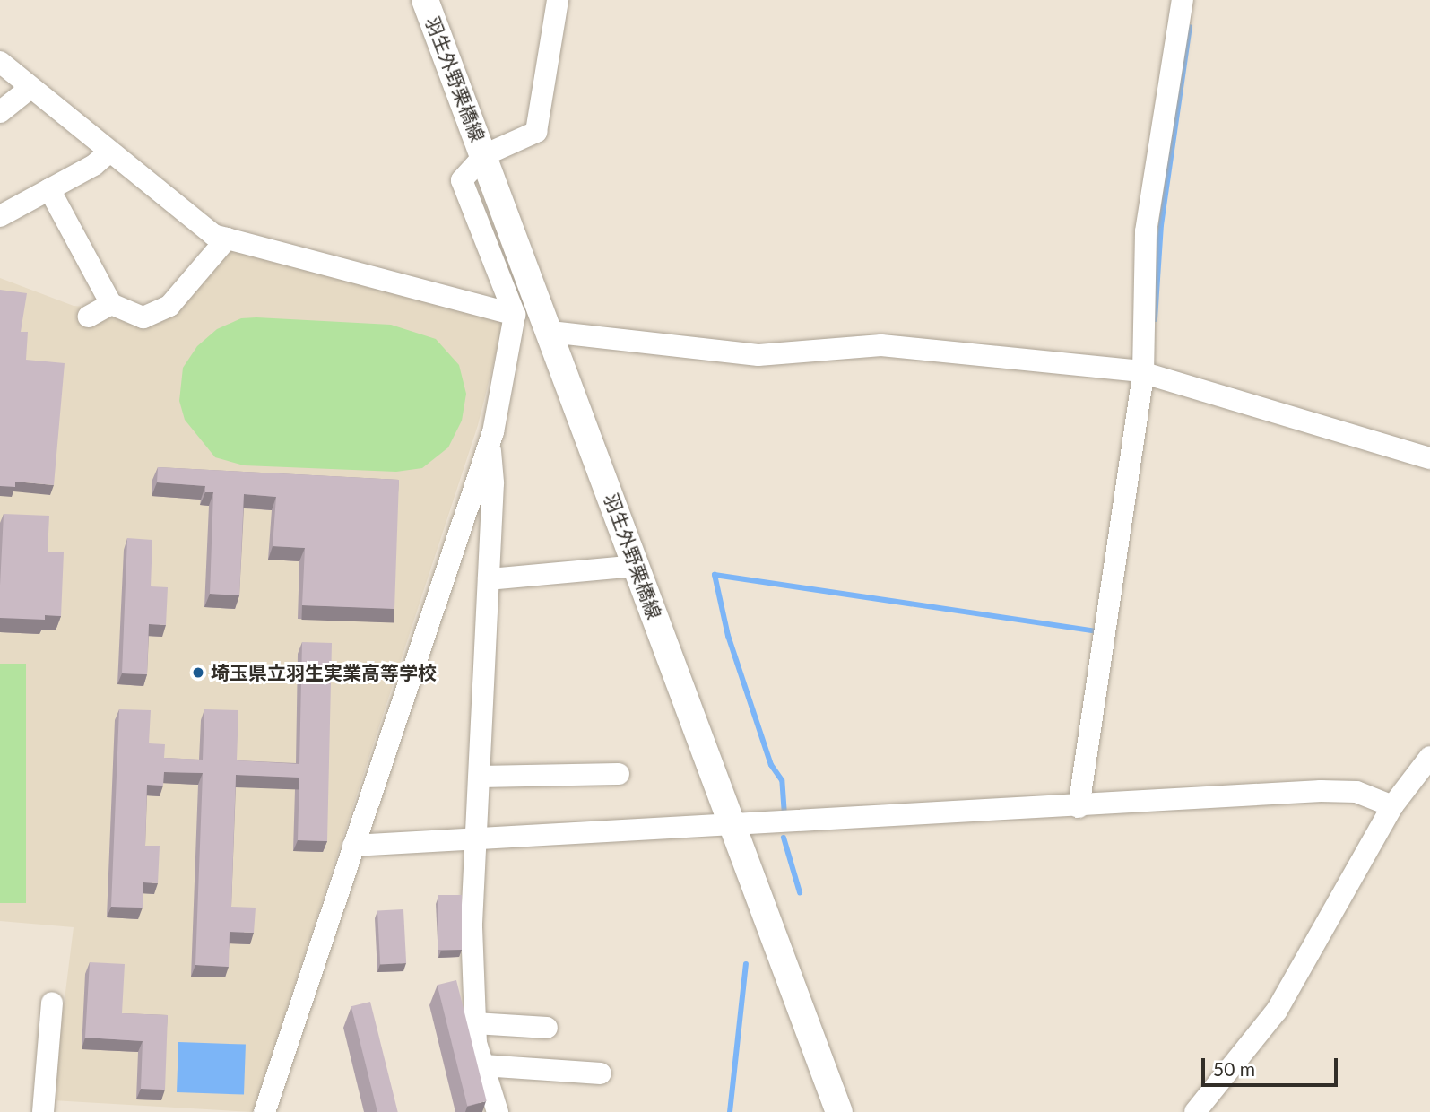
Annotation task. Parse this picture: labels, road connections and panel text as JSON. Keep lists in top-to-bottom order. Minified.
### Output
{"streets":{"main road":["羽生外野栗橋線"]},"places":["埼玉県立羽生実業高等学校"],"scale_bar":"50 m"}
